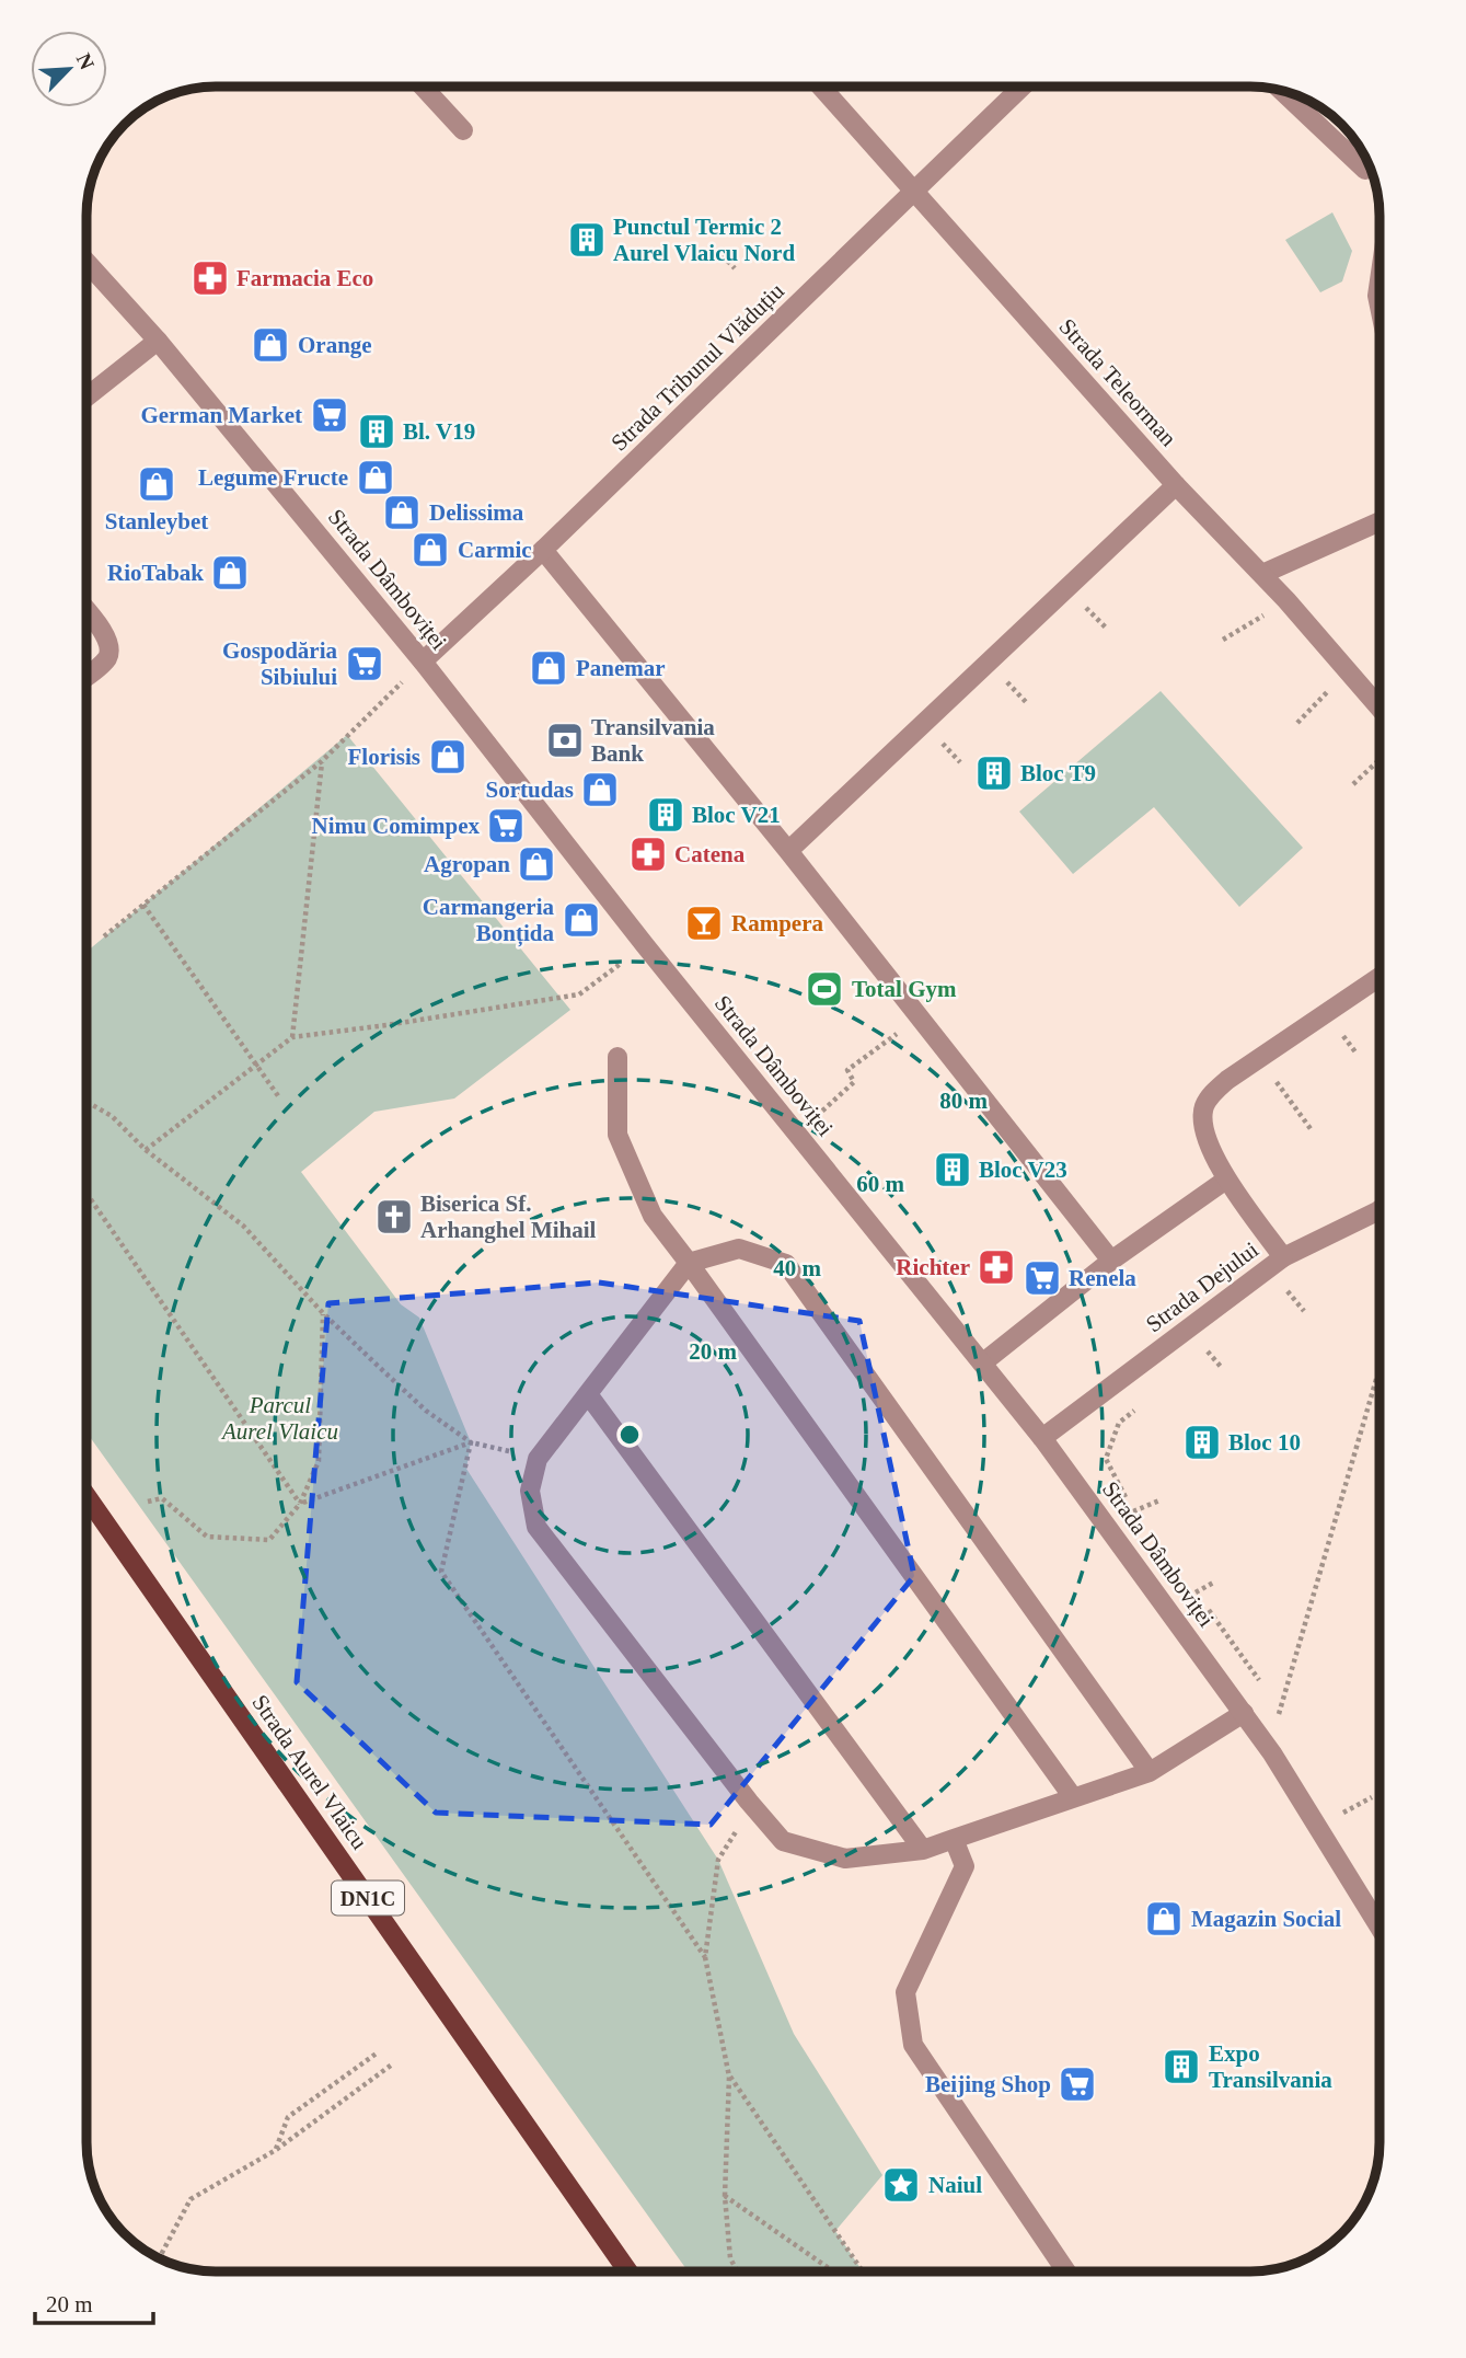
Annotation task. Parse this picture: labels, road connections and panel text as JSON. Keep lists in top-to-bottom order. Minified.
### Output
{"streets":{"main road":["Strada Aurel Vlaicu","DN1C"],"street":["Strada Tribunul Vlăduțiu","Strada Teleorman","Strada Dâmboviței","Strada Dejului"]},"crossings":[["Strada Tribunul Vlăduțiu","Strada Teleorman"],["Strada Tribunul Vlăduțiu","Strada Dâmboviței"],["Strada Dâmboviței","Strada Dejului"]],"parks":["Parcul Aurel Vlaicu"],"places":{"building":["Punctul Termic 2 Aurel Vlaicu Nord","Bl. V19","Bloc T9","Bloc V21","Bloc V23","Bloc 10","Expo Transilvania"],"pharmacy":["Farmacia Eco","Catena","Richter"],"shop":["Orange","Legume Fructe","Stanleybet","Delissima","Carmic","RioTabak","Panemar","Florisis","Sortudas","Agropan","Carmangeria Bonțida","Magazin Social"],"supermarket":["German Market","Gospodăria Sibiului","Nimu Comimpex","Renela","Beijing Shop"],"bank":["Transilvania Bank"],"bar":["Rampera"],"sports":["Total Gym"],"church":["Biserica Sf. Arhanghel Mihail"],"place":["Naiul"]},"scale_bar":"20 m","north":"top right","rings":["80 m","60 m","40 m","20 m"]}
